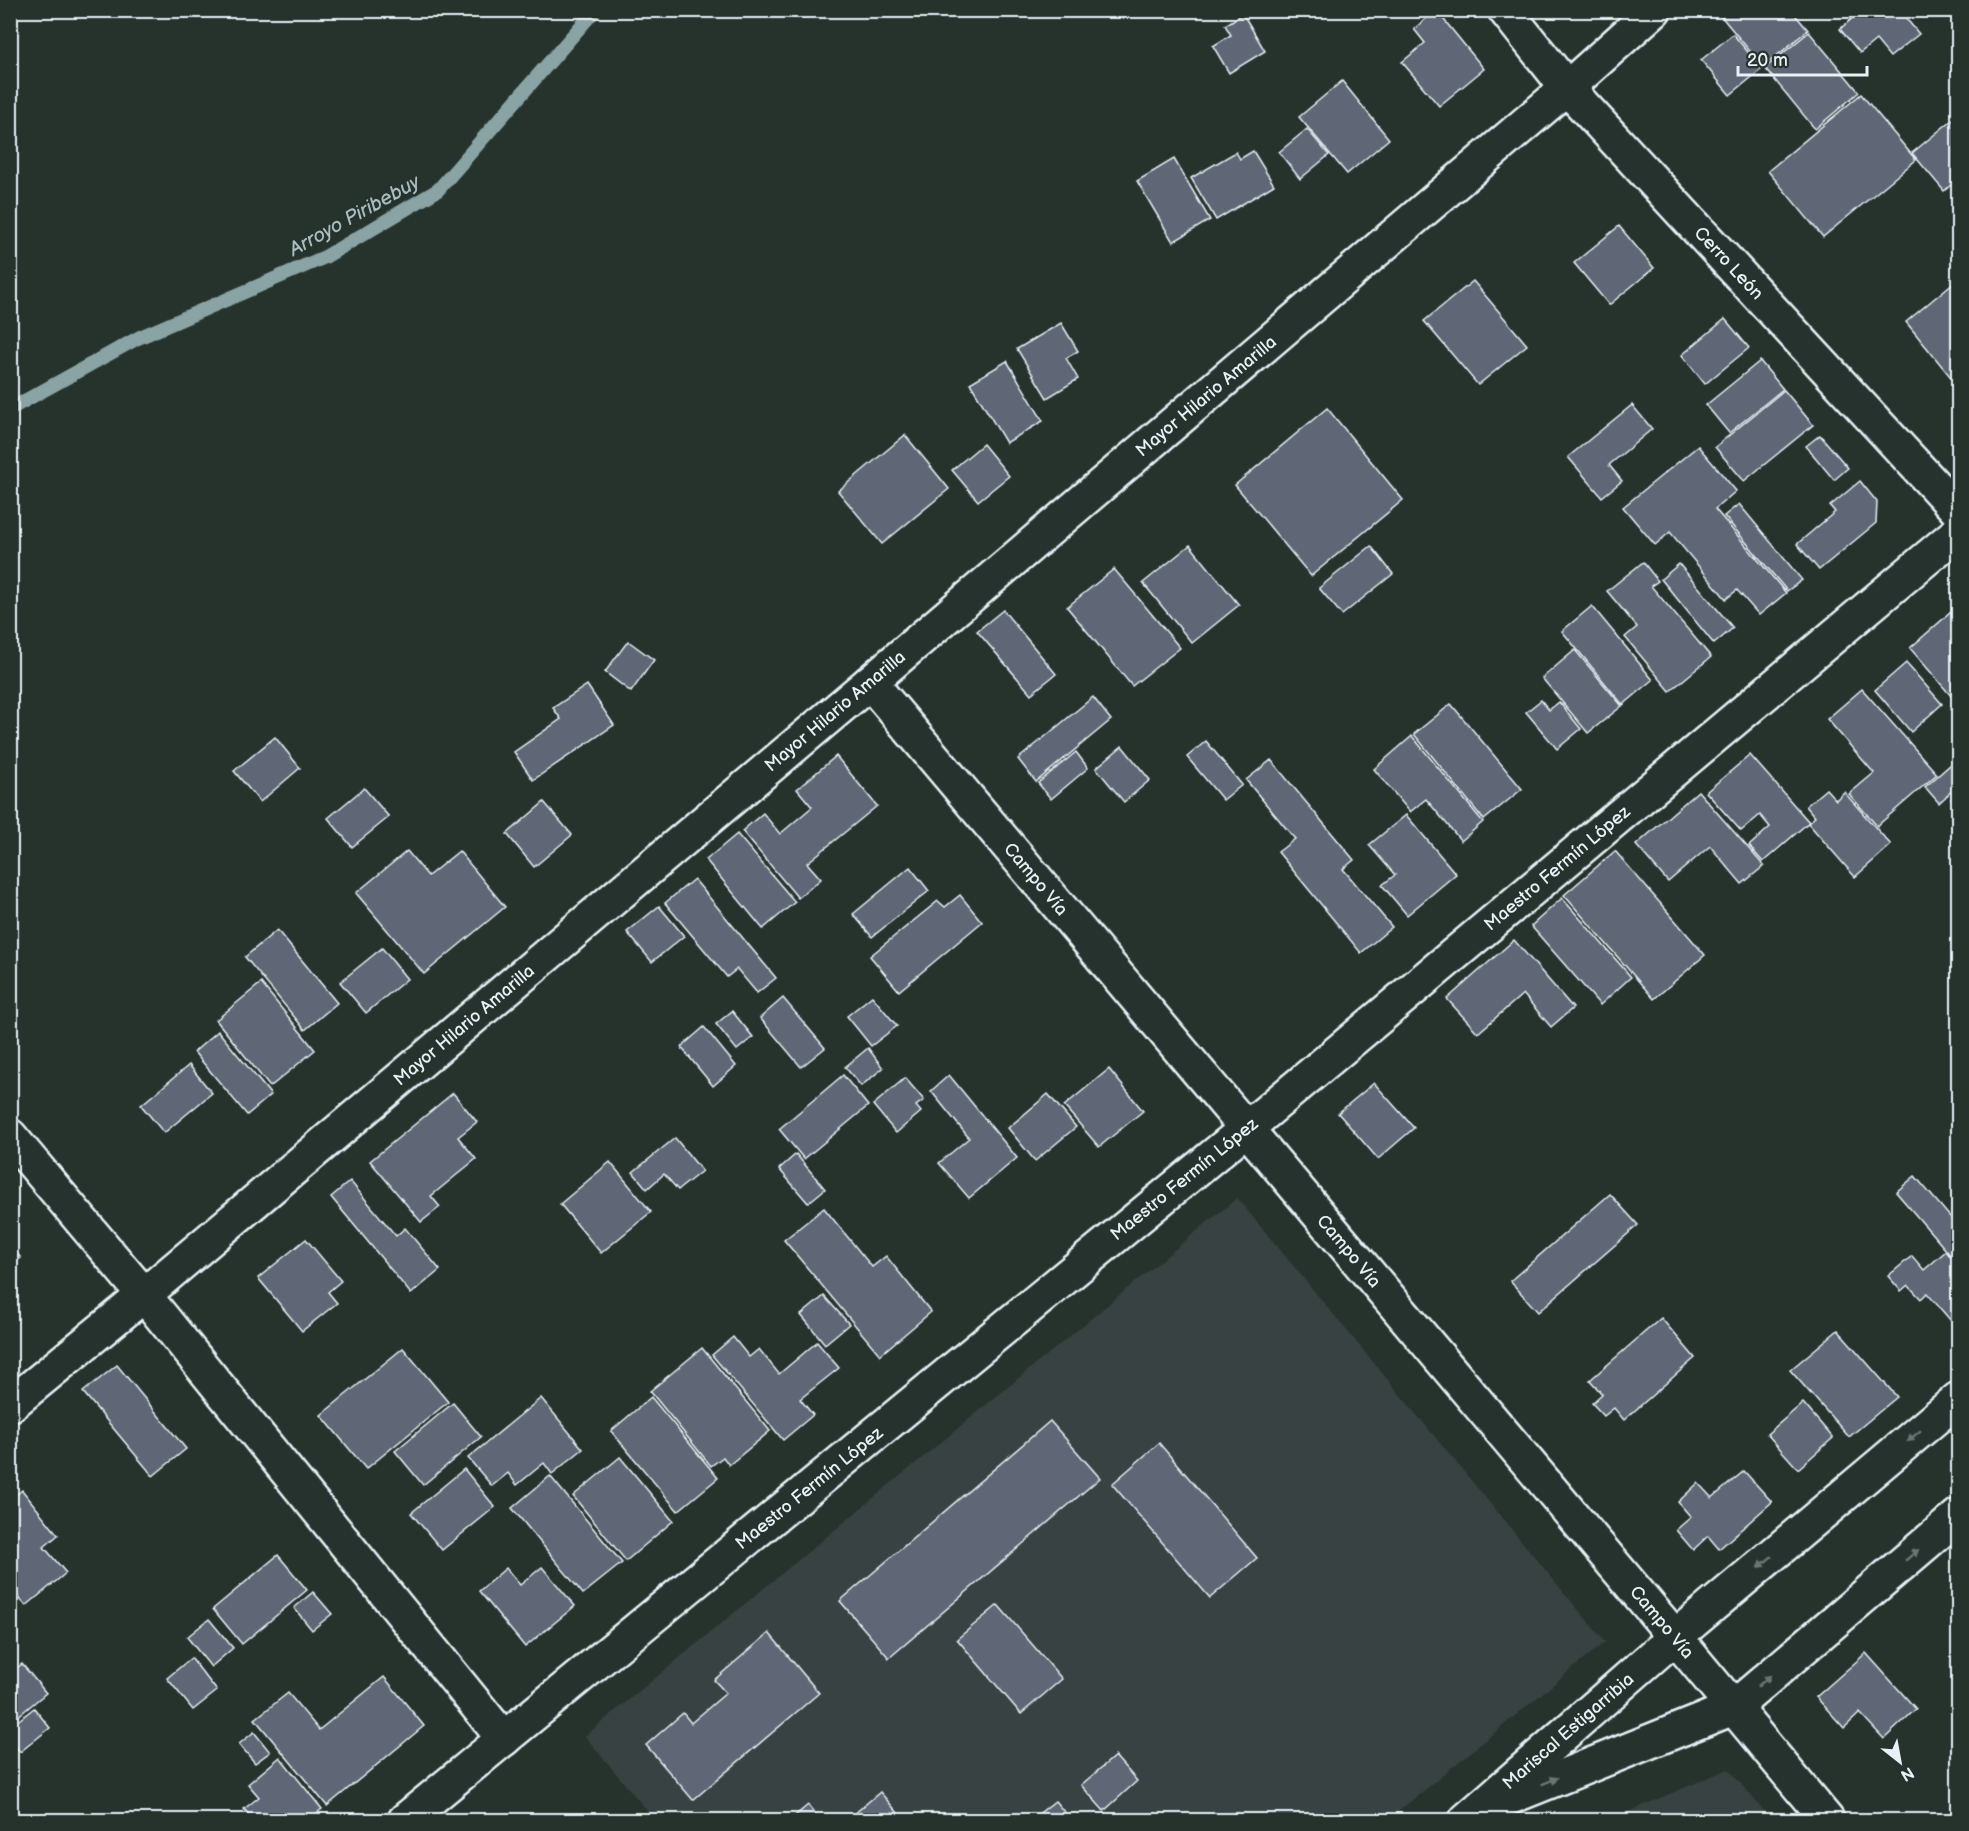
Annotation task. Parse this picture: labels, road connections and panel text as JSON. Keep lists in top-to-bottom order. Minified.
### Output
{"streets":{"street":["Cerro León","Mayor Hilario Amarilla","Maestro Fermín López","Campo Vía","Mariscal Estigarribia"]},"crossings":[["Cerro León","Mayor Hilario Amarilla"],["Mayor Hilario Amarilla","Campo Vía"],["Maestro Fermín López","Campo Vía"],["Campo Vía","Mariscal Estigarribia"]],"water":["Arroyo Piribebuy"],"scale_bar":"20 m","north":"bottom right"}
